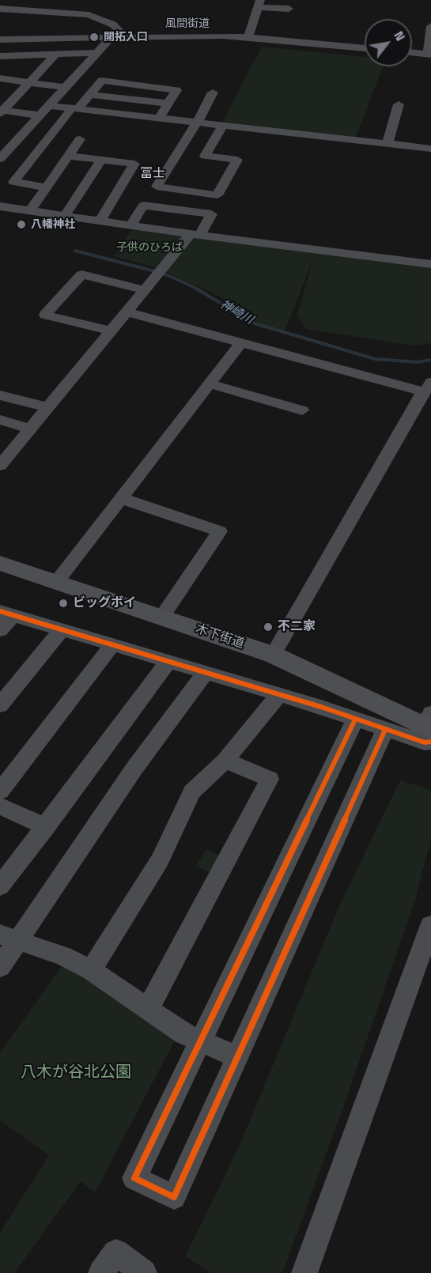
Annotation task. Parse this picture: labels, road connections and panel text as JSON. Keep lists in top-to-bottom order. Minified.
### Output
{"streets":{"main road":["木下街道"],"street":["風間街道"]},"districts":["冨士"],"water":["神崎川"],"parks":["子供のひろば","八木が谷北公園"],"places":["開拓入口","八幡神社","ビッグボイ","不二家"],"north":"top right"}
